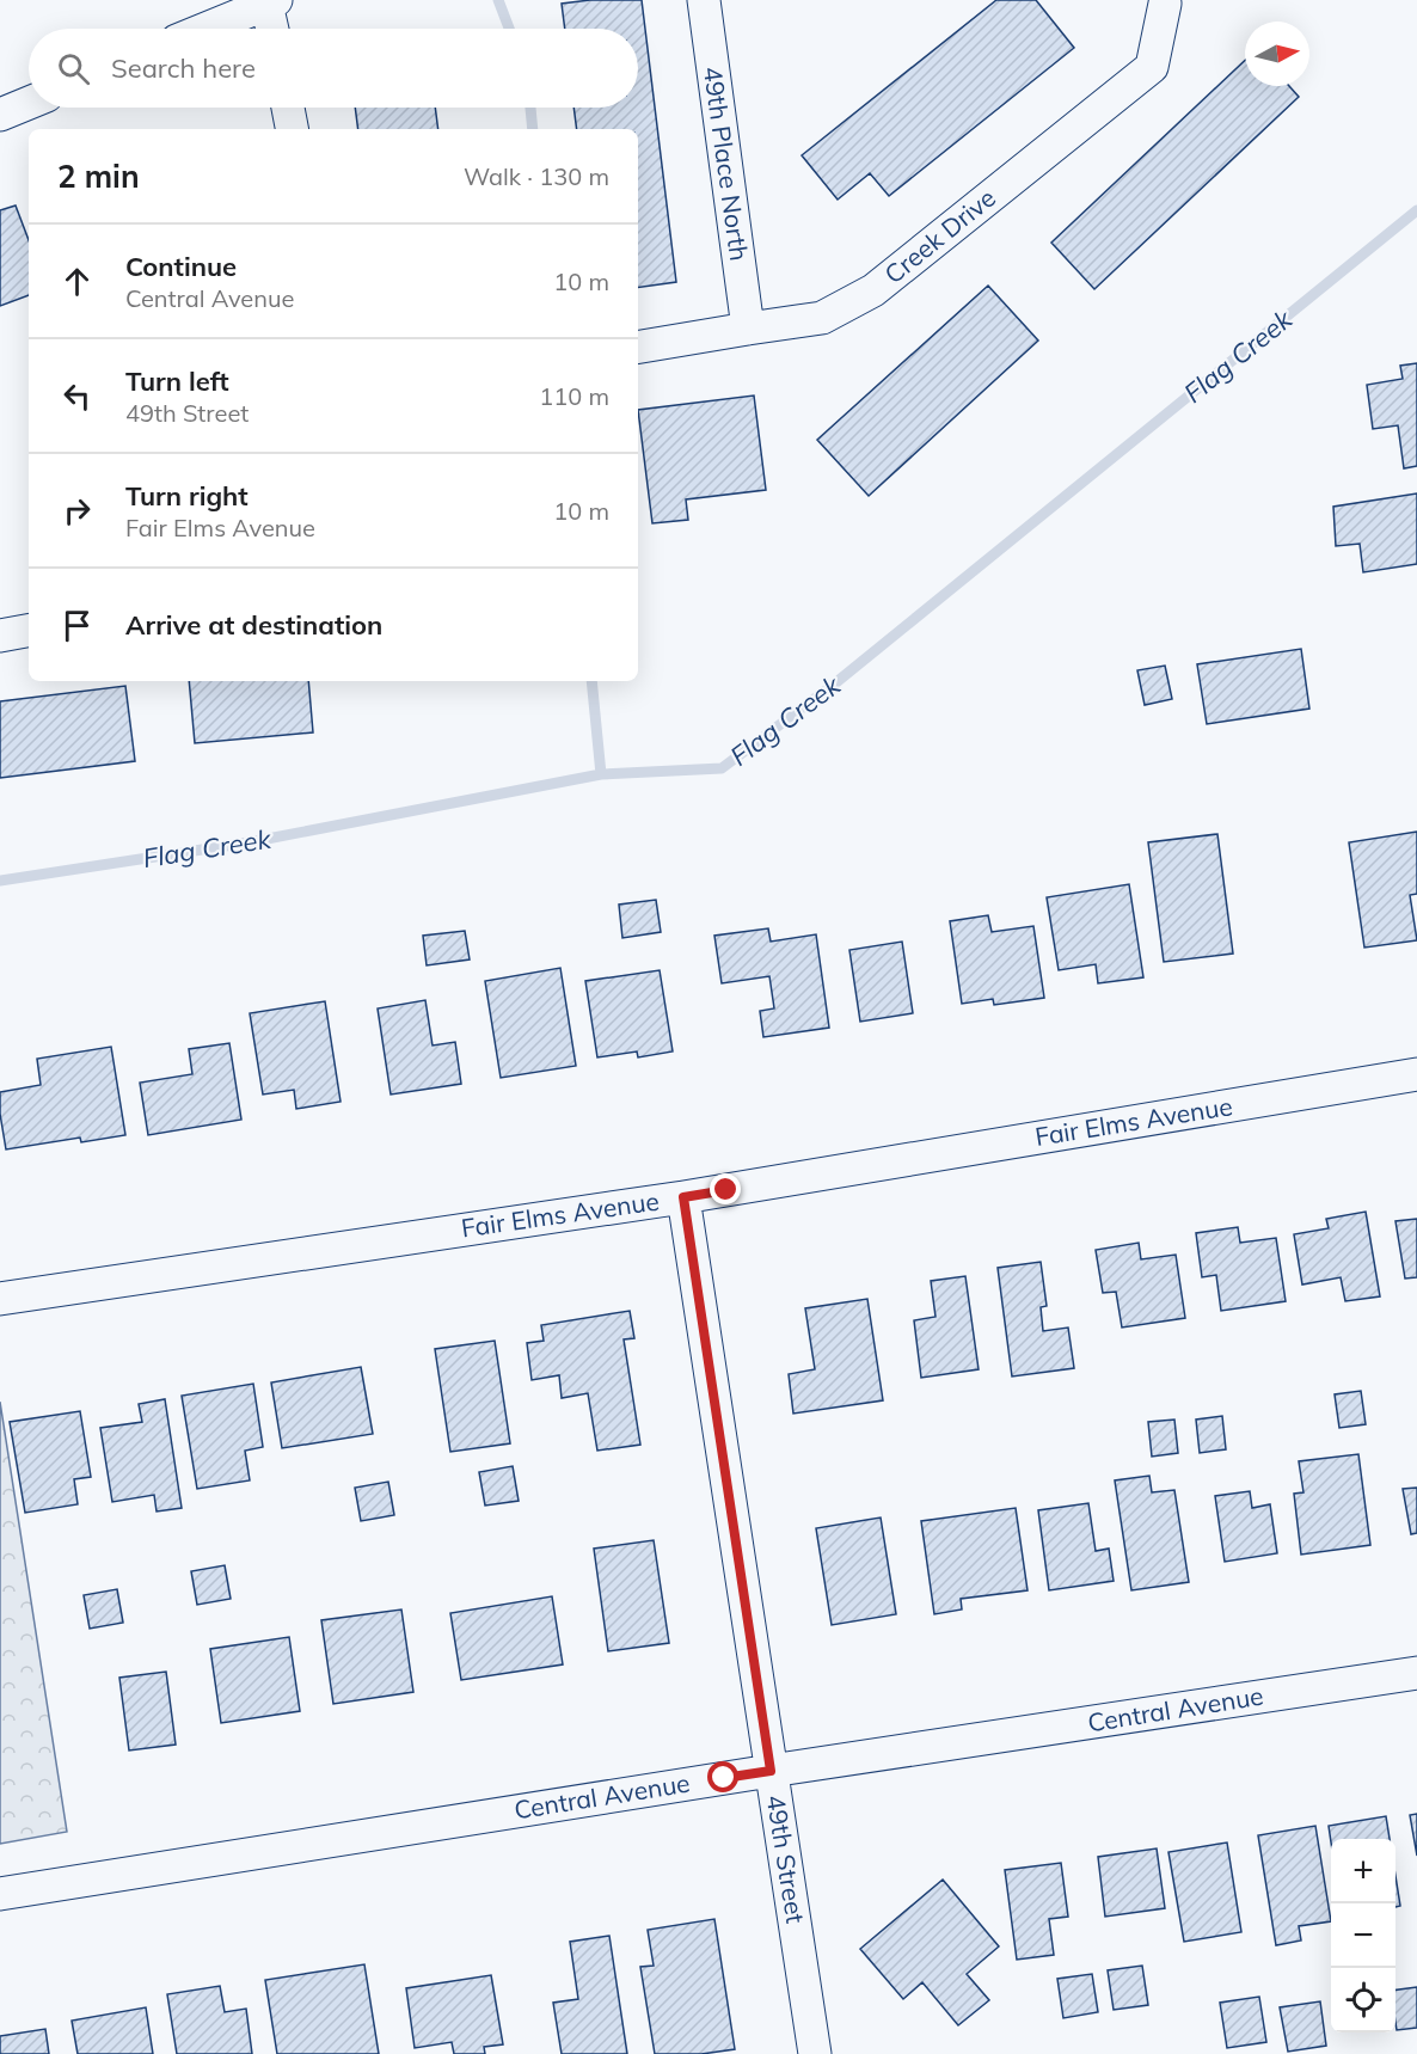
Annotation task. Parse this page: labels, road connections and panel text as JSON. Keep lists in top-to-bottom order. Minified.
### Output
{"streets":{"street":["49th Place North","Creek Drive","Fair Elms Avenue","Central Avenue","49th Street"]},"crossings":[["49th Place North","Creek Drive"],["Fair Elms Avenue","49th Street"],["Central Avenue","49th Street"]],"water":["Flag Creek"],"north":"right","page":{"search":"Search here","heading":["2 min","Walk · 130 m"],"list":[["Continue","Central Avenue","10 m"],["Turn left","49th Street","110 m"],["Turn right","Fair Elms Avenue","10 m"],"Arrive at destination"],"map_buttons":["+","−"]}}
